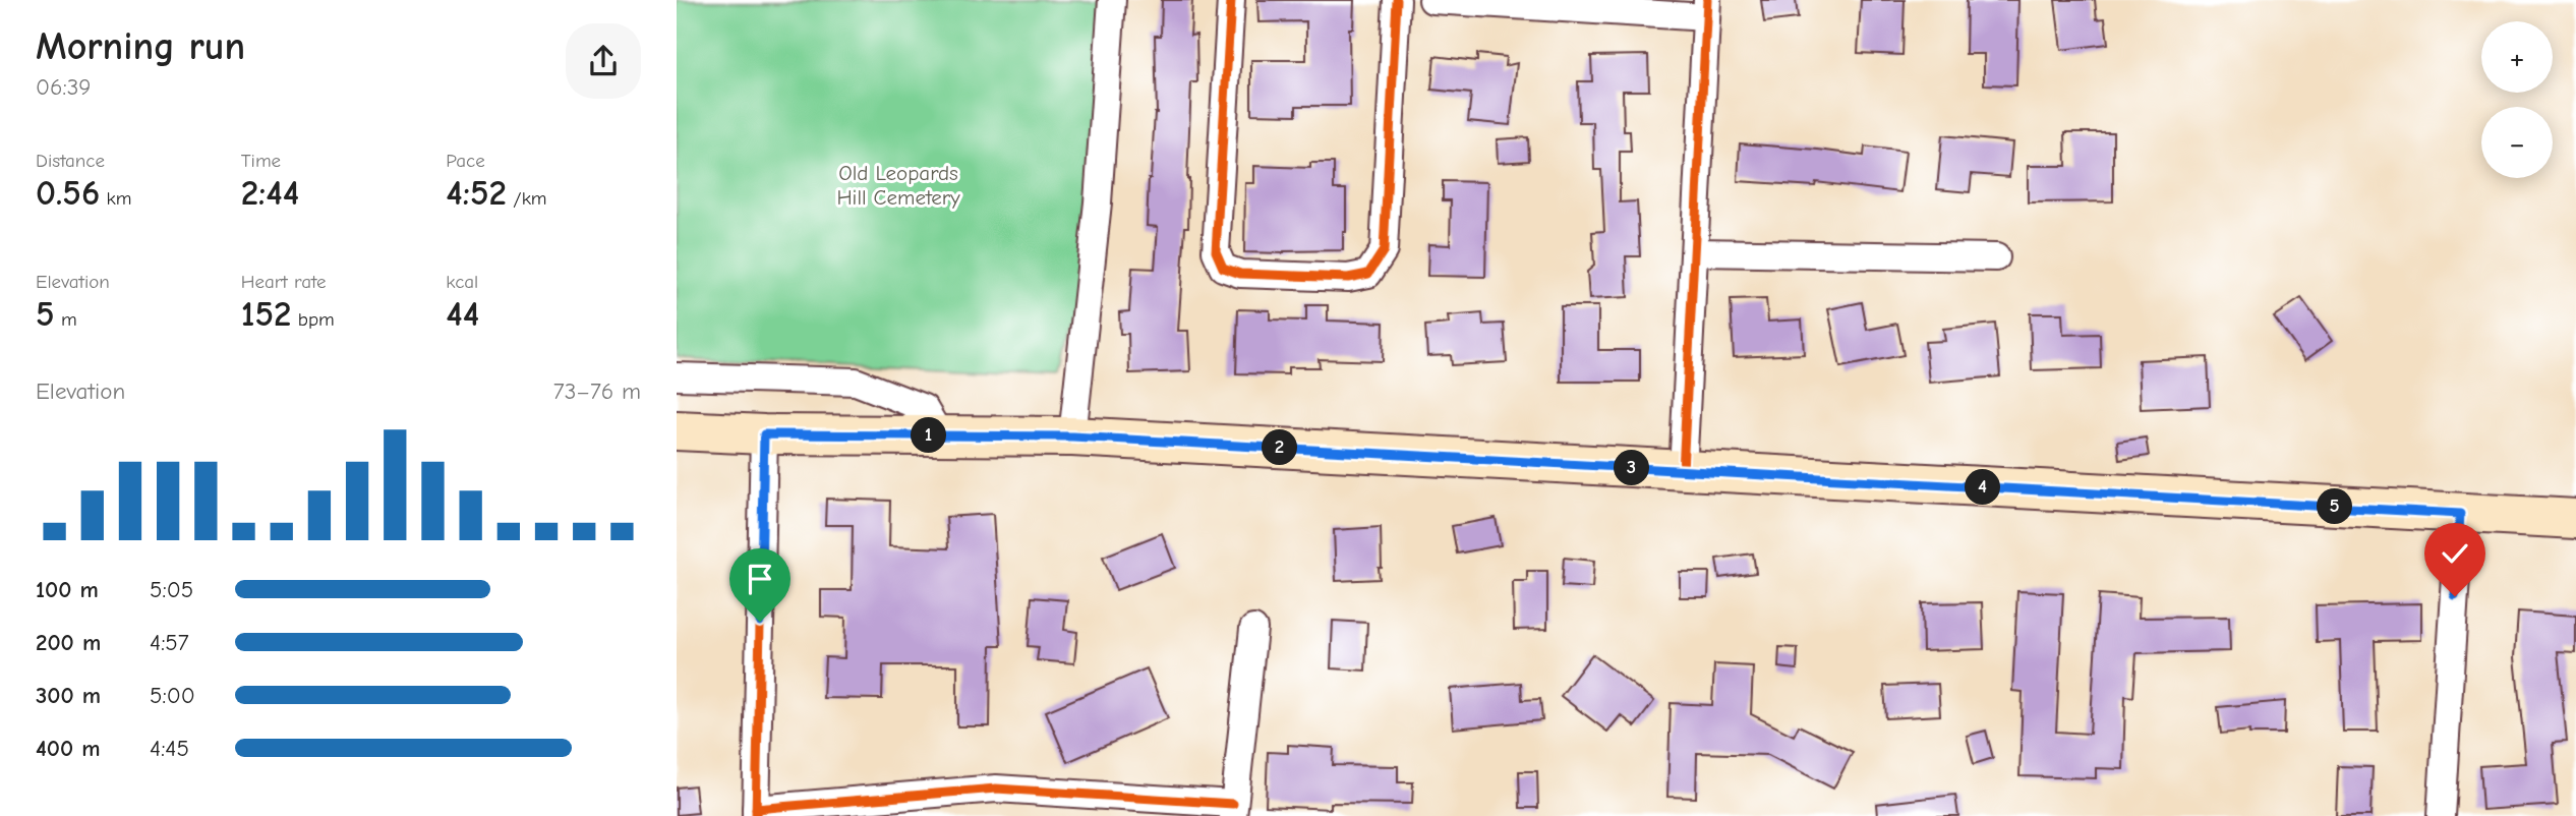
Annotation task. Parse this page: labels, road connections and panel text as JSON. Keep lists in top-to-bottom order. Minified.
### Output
{"parks":["Old Leopards Hill Cemetery"],"page":{"heading":["Morning run","06:39"],"map_buttons":["+","−"],"stats":[["Distance","0.56 km"],["Time","2:44"],["Pace","4:52 /km"],["Elevation","5 m"],["Heart rate","152 bpm"],["kcal","44"]],"chart":["Elevation","73–76 m"],"pins":["1","2","3","4","5"],"list":[{"name":"100 m","note":"5:05"},{"name":"200 m","note":"4:57"},{"name":"300 m","note":"5:00"},{"name":"400 m","note":"4:45"}]}}
